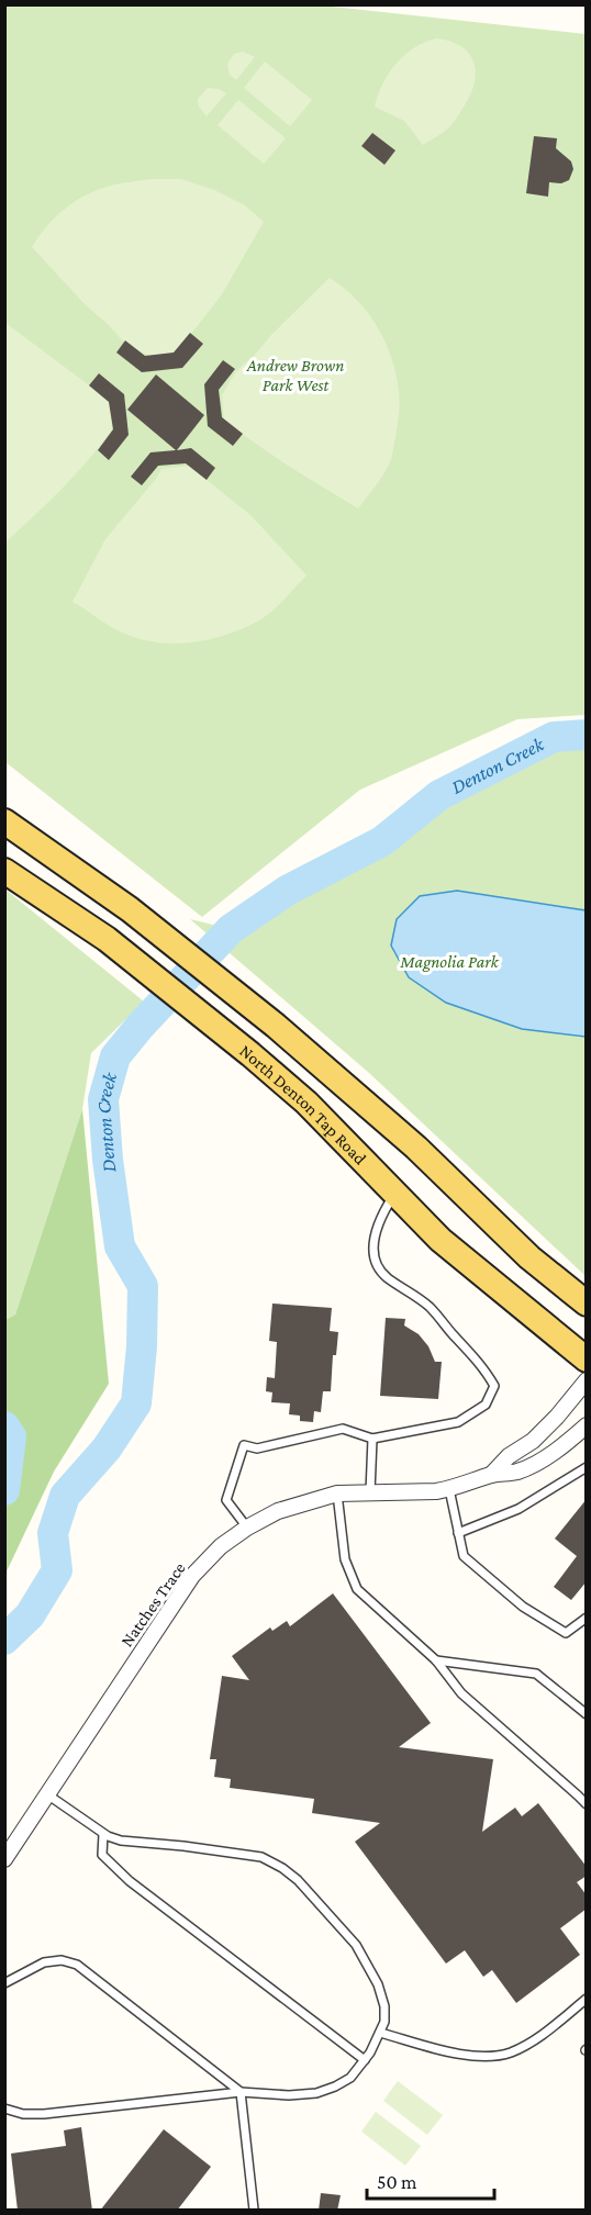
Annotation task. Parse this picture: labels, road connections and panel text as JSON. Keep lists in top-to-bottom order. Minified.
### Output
{"streets":{"main road":["North Denton Tap Road"],"street":["Natches Trace"]},"water":["Denton Creek"],"parks":["Andrew Brown Park West","Magnolia Park"],"scale_bar":"50 m"}
